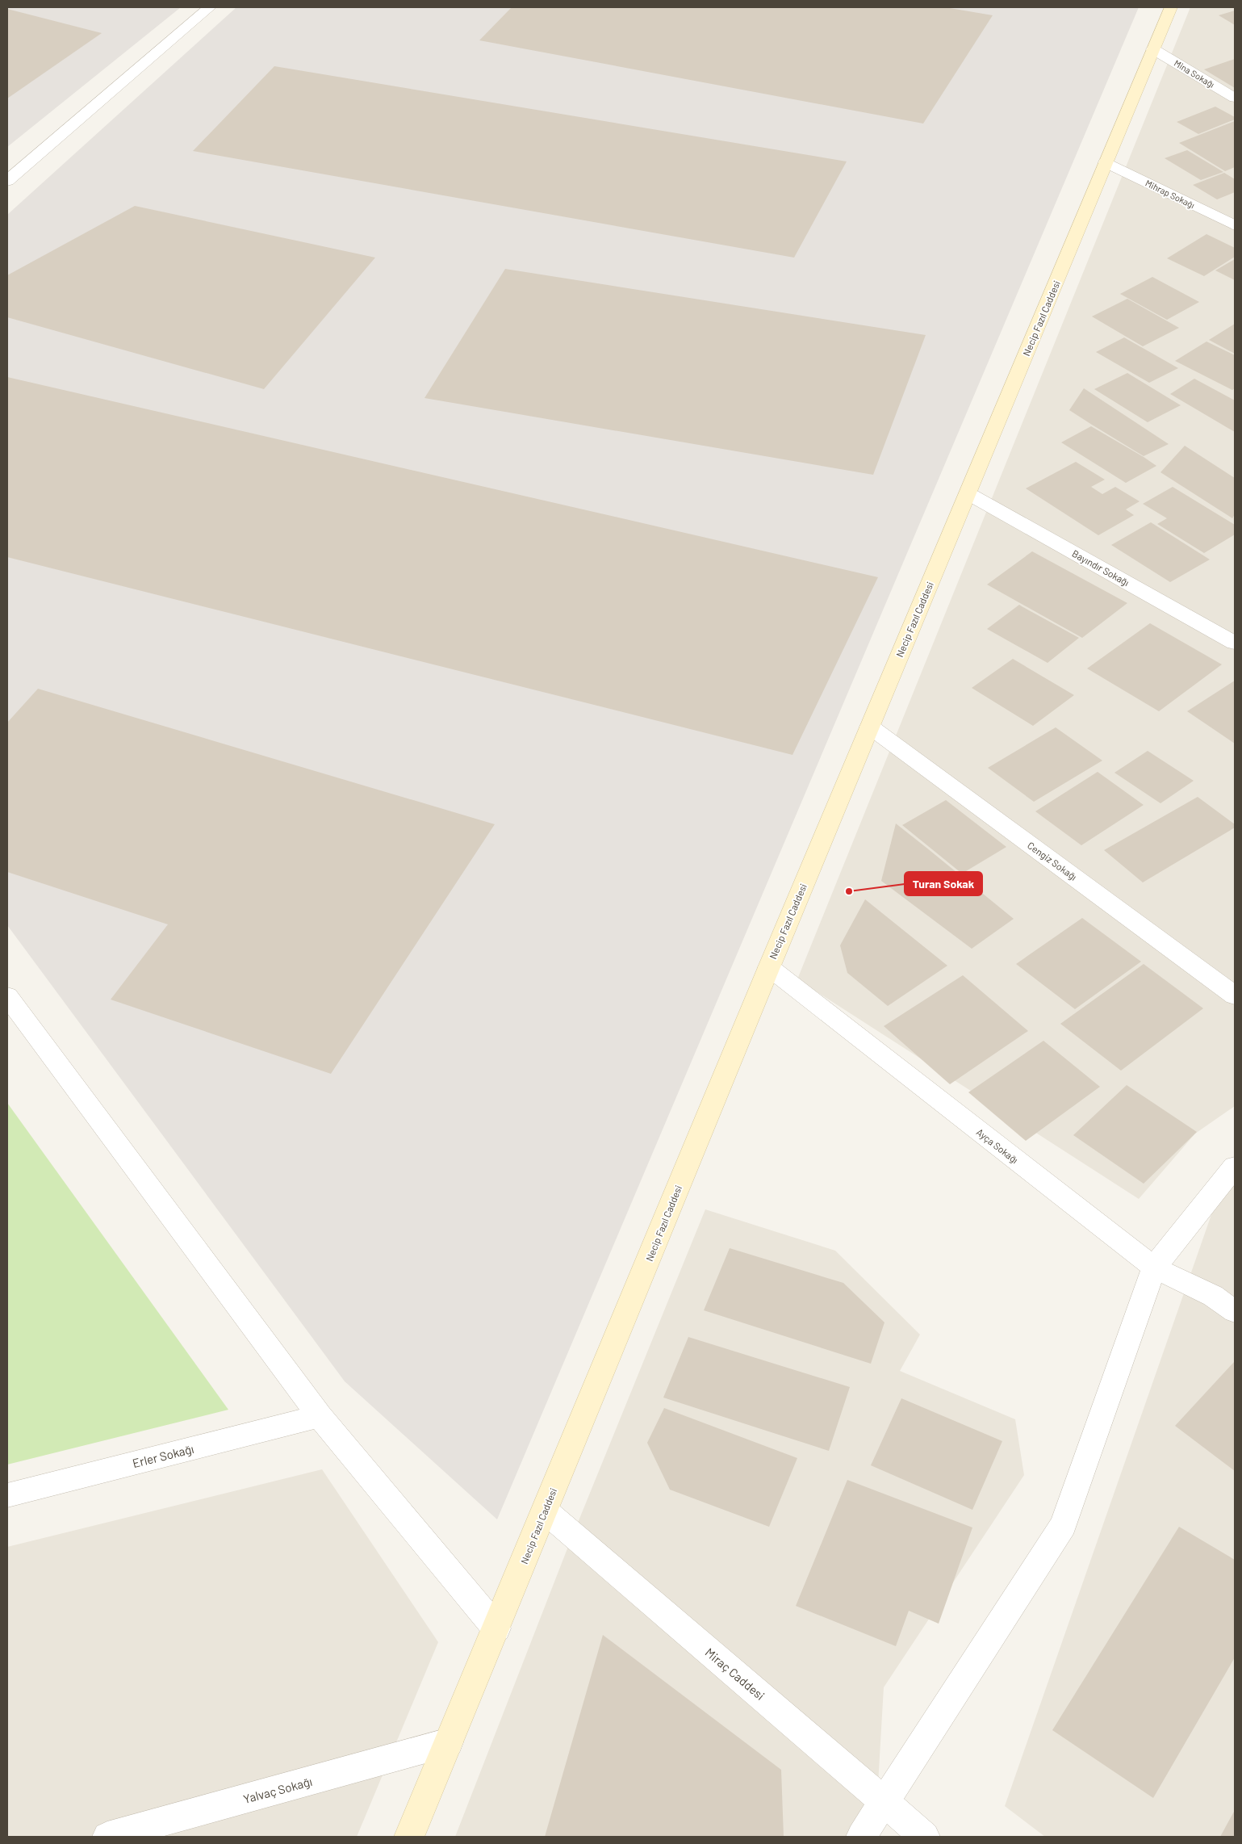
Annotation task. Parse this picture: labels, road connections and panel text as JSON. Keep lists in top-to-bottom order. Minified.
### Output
{"streets":{"street":["Mina Sokağı","Mihrap Sokağı","Necip Fazıl Caddesi","Bayındır Sokağı","Cengiz Sokağı","Ayça Sokağı","Erler Sokağı","Miraç Caddesi","Yalvaç Sokağı"]},"crossings":[["Mina Sokağı","Necip Fazıl Caddesi"],["Mihrap Sokağı","Necip Fazıl Caddesi"],["Necip Fazıl Caddesi","Bayındır Sokağı"],["Necip Fazıl Caddesi","Cengiz Sokağı"],["Necip Fazıl Caddesi","Ayça Sokağı"],["Necip Fazıl Caddesi","Miraç Caddesi"],["Necip Fazıl Caddesi","Yalvaç Sokağı"]],"places":["Turan Sokak"]}
